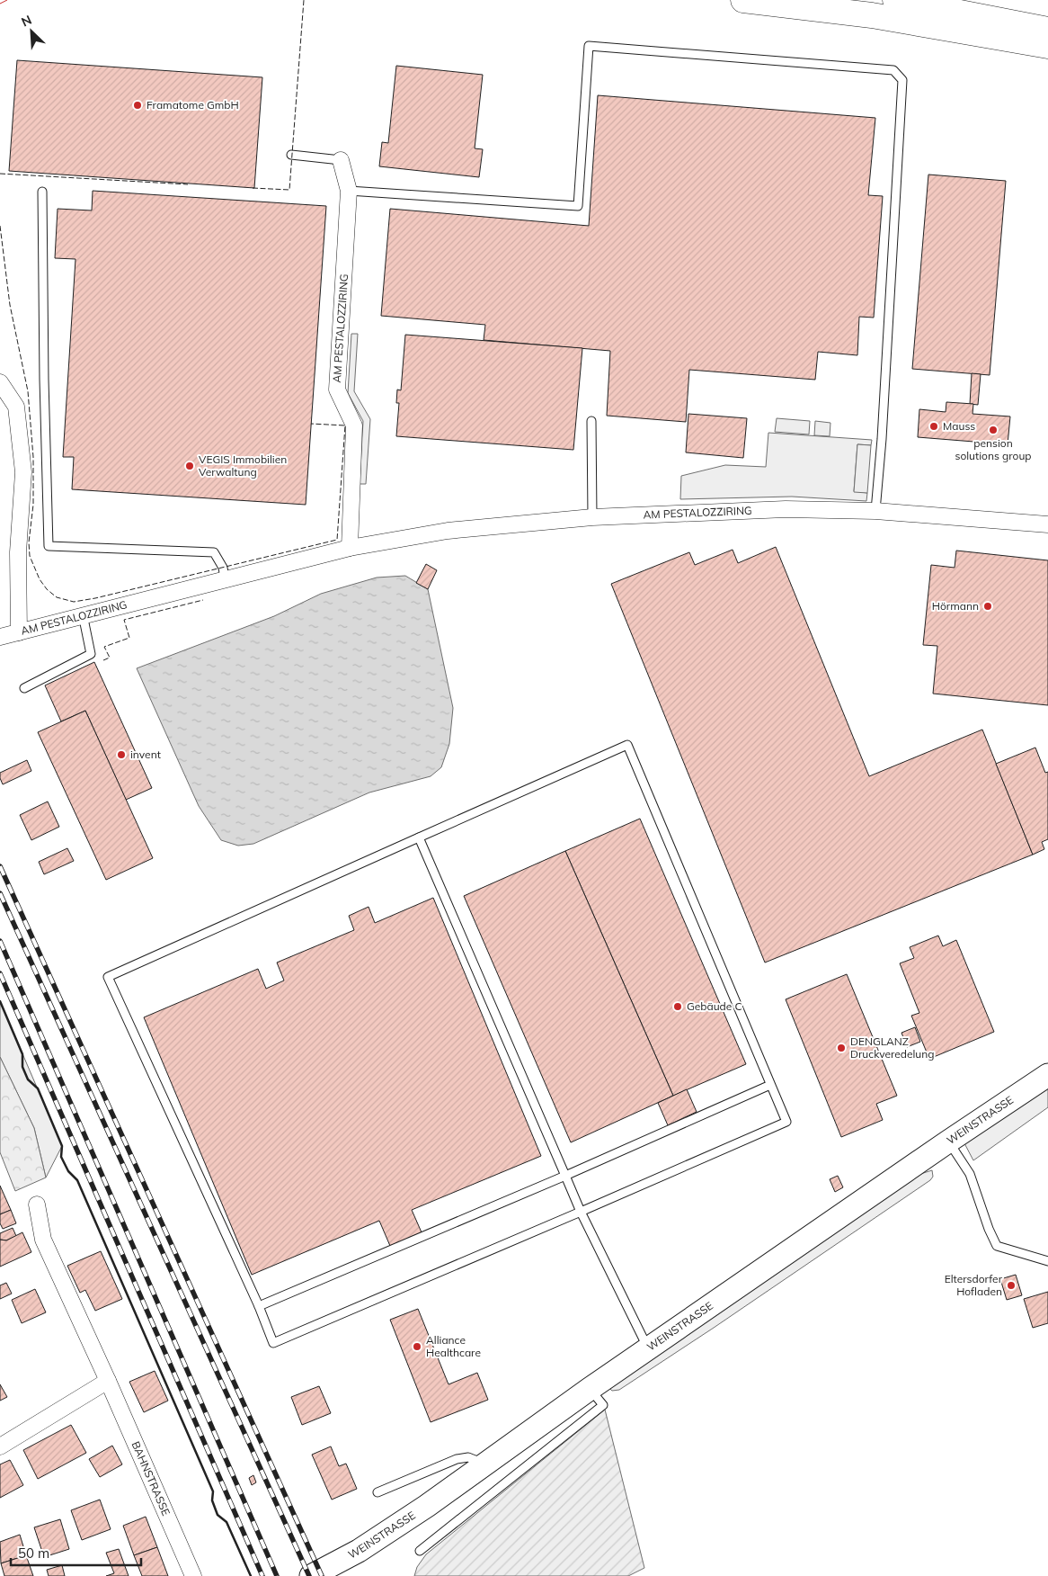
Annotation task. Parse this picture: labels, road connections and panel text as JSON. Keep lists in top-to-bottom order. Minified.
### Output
{"streets":{"main road":["WEINSTRASSE"],"street":["AM PESTALOZZIRING","BAHNSTRASSE"]},"places":["Framatome GmbH","Mauss","pension solutions group","VEGIS Immobilien Verwaltung","Hörmann","invent","Gebäude C","DENGLANZ Druckveredelung","Eltersdorfer Hofladen","Alliance Healthcare"],"scale_bar":"50 m","north":"top left"}
